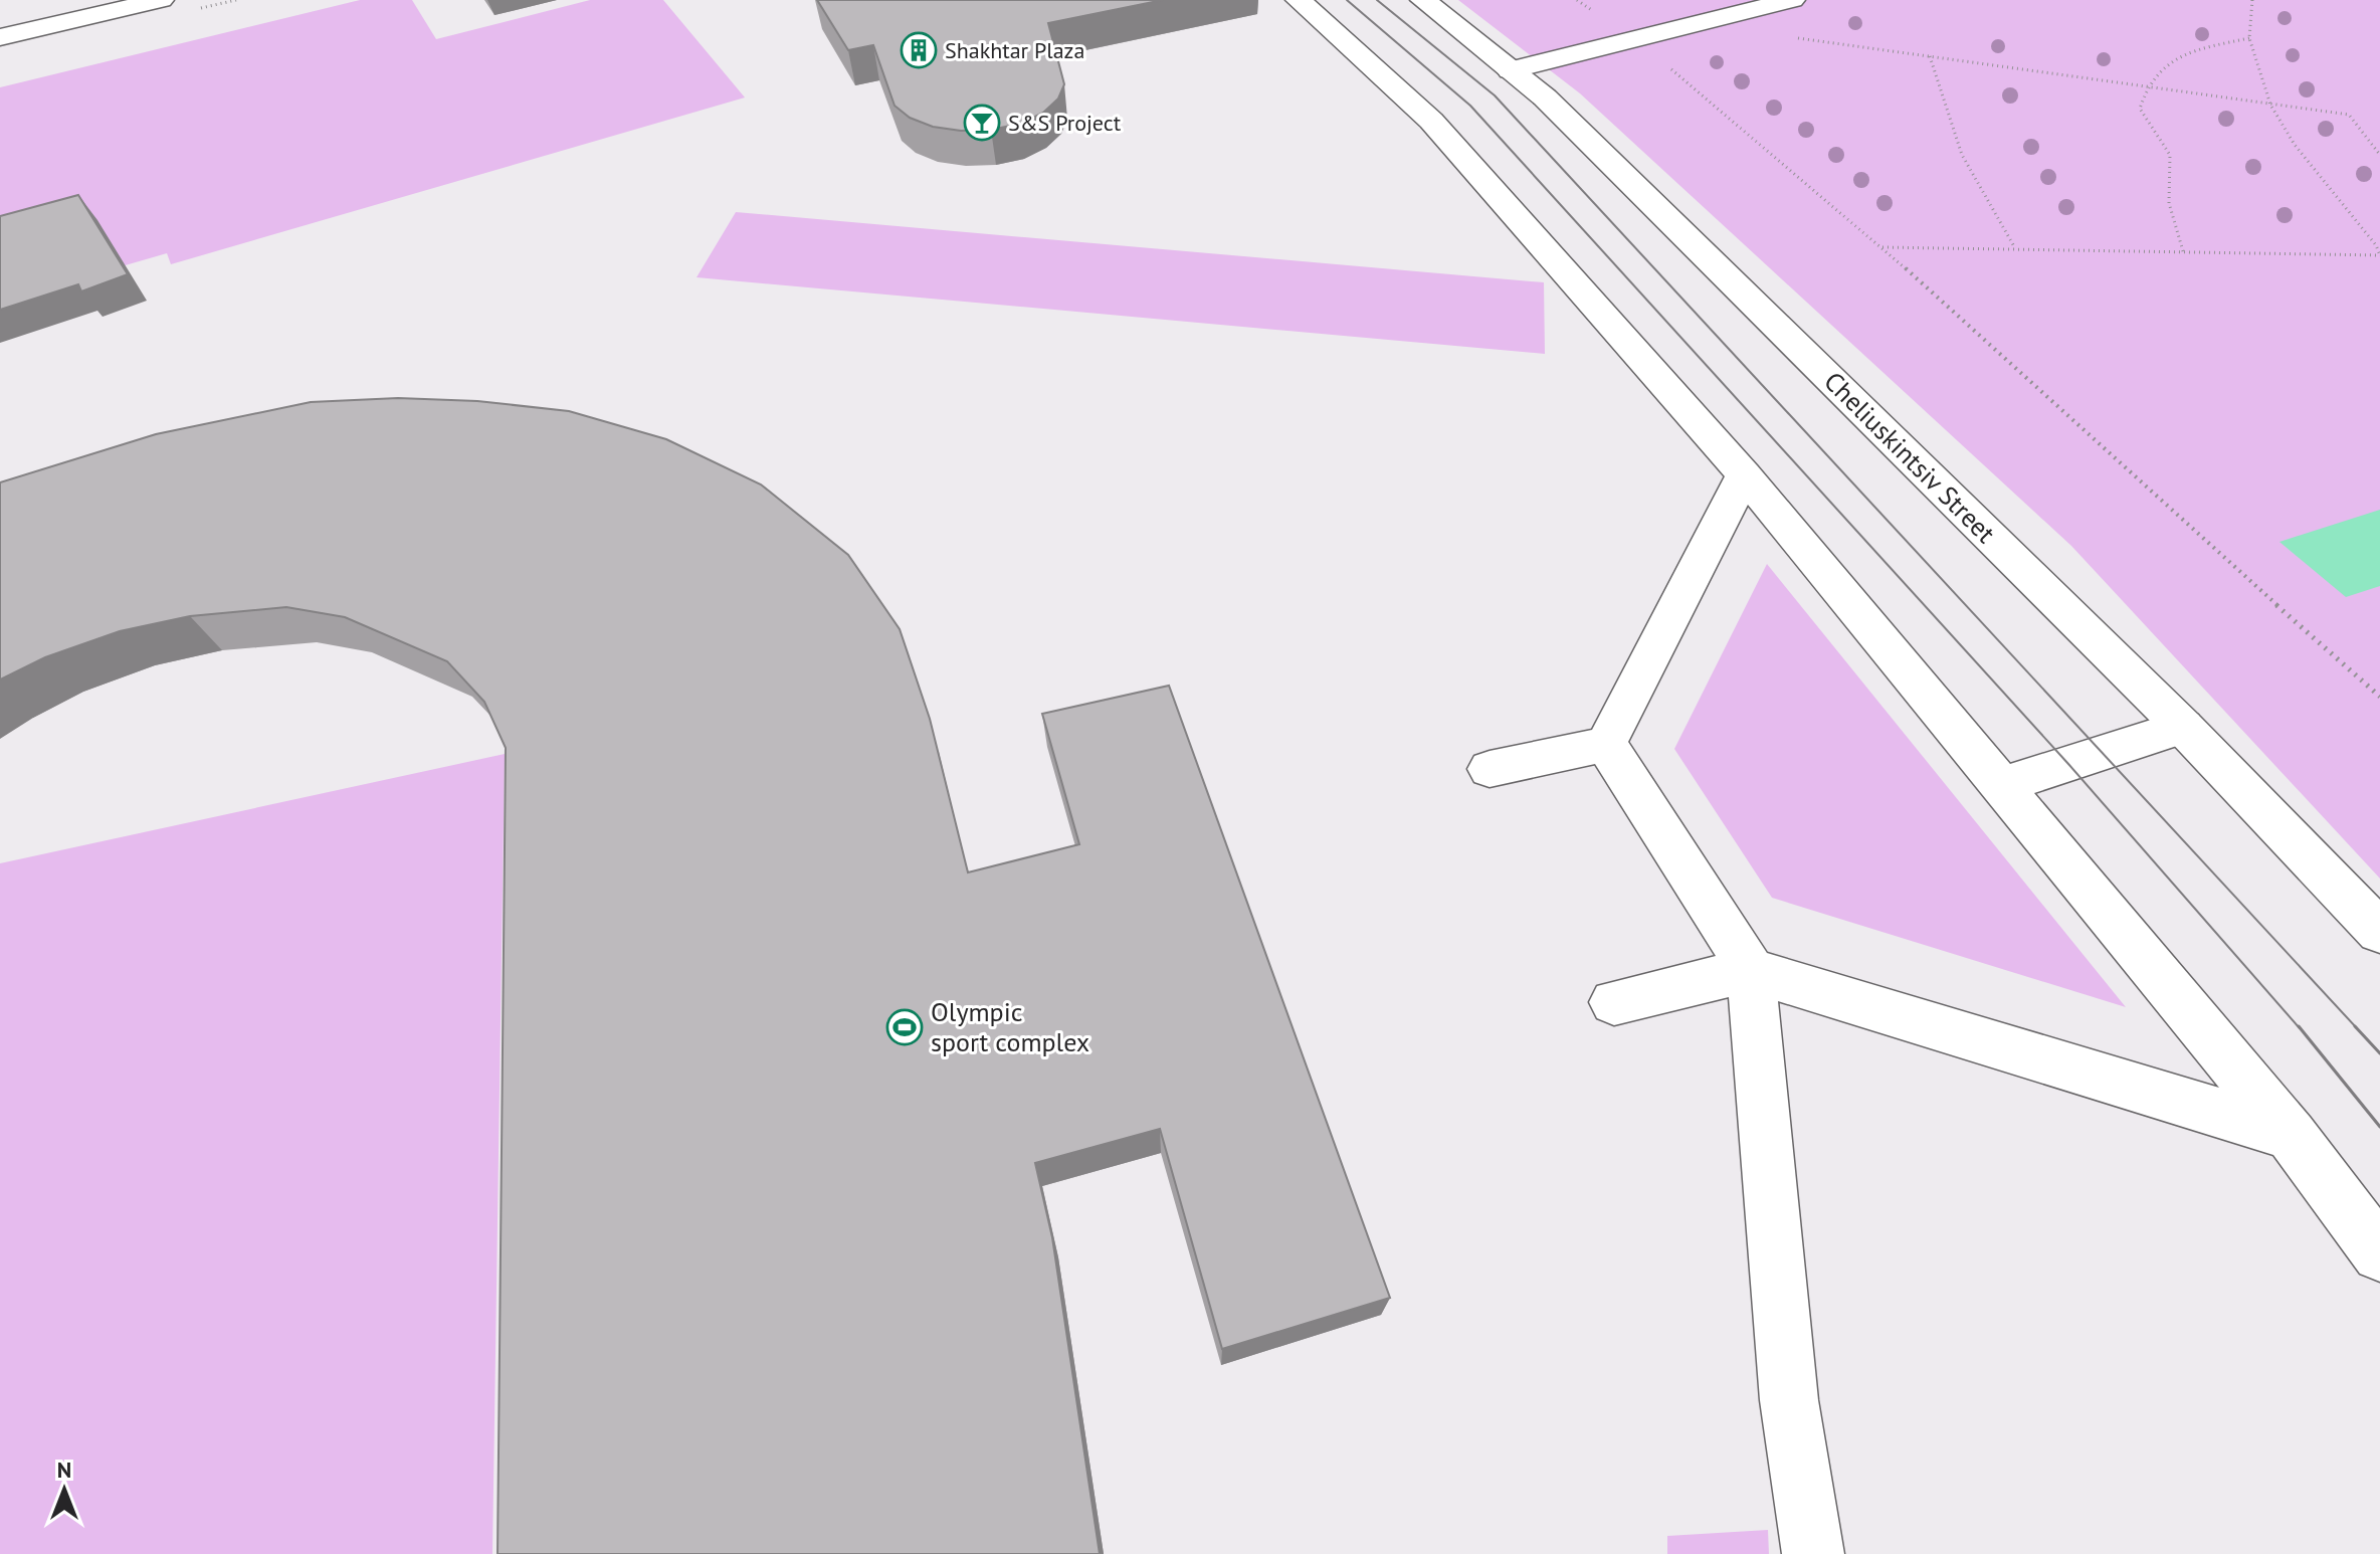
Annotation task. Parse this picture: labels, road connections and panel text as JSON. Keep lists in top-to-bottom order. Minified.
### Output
{"streets":{"main road":["Cheliuskintsiv Street"]},"places":{"building":["Shakhtar Plaza"],"bar":["S&S Project"],"sports":["Olympic sport complex"]},"north":"top"}
